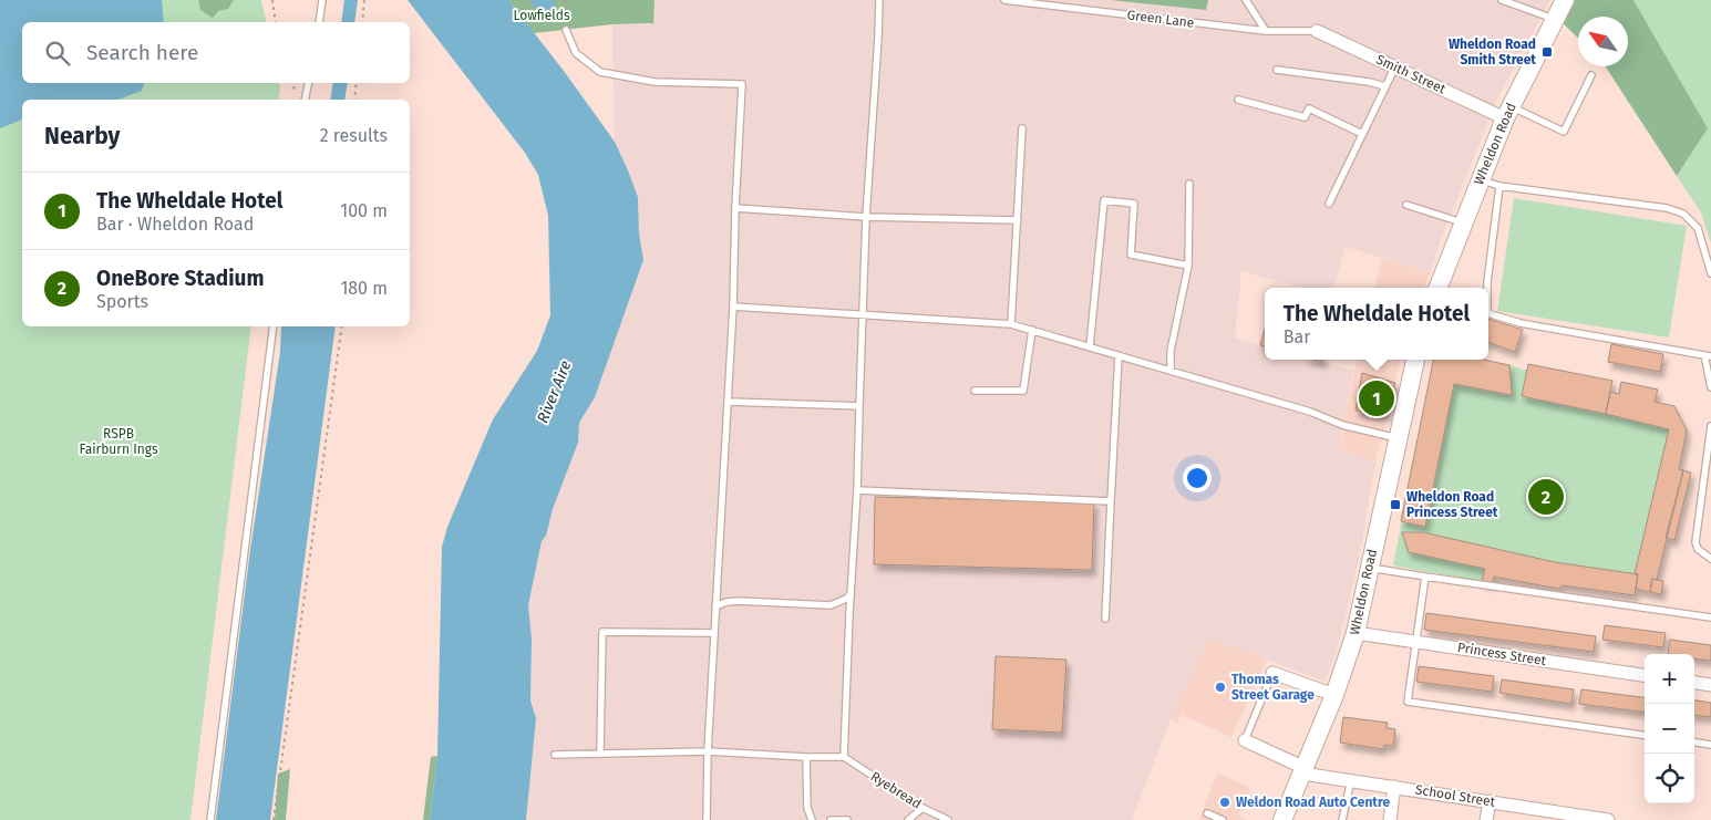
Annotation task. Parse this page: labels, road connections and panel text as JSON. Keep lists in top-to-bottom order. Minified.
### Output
{"streets":{"street":["Smith Street","Wheldon Road","Princess Street","School Street"],"lane":["Green Lane","Ryebread"]},"crossings":[["Green Lane","Smith Street"],["Smith Street","Wheldon Road"],["Wheldon Road","Princess Street"],["Wheldon Road","School Street"]],"water":["River Aire"],"parks":["Lowfields","RSPB Fairburn Ings"],"places":{"transit":["Wheldon Road Smith Street","Wheldon Road Princess Street"],"other":["Thomas Street Garage","Weldon Road Auto Centre"]},"north":"top left","page":{"search":"Search here","heading":["Nearby","2 results"],"list":[{"mark":"1","name":"The Wheldale Hotel","note":"Bar · Wheldon Road","value":"100 m"},{"mark":"2","name":"OneBore Stadium","note":"Sports","value":"180 m"}],"popup":["The Wheldale Hotel","Bar"],"pins":["1","2"],"map_buttons":["+","−"]}}
